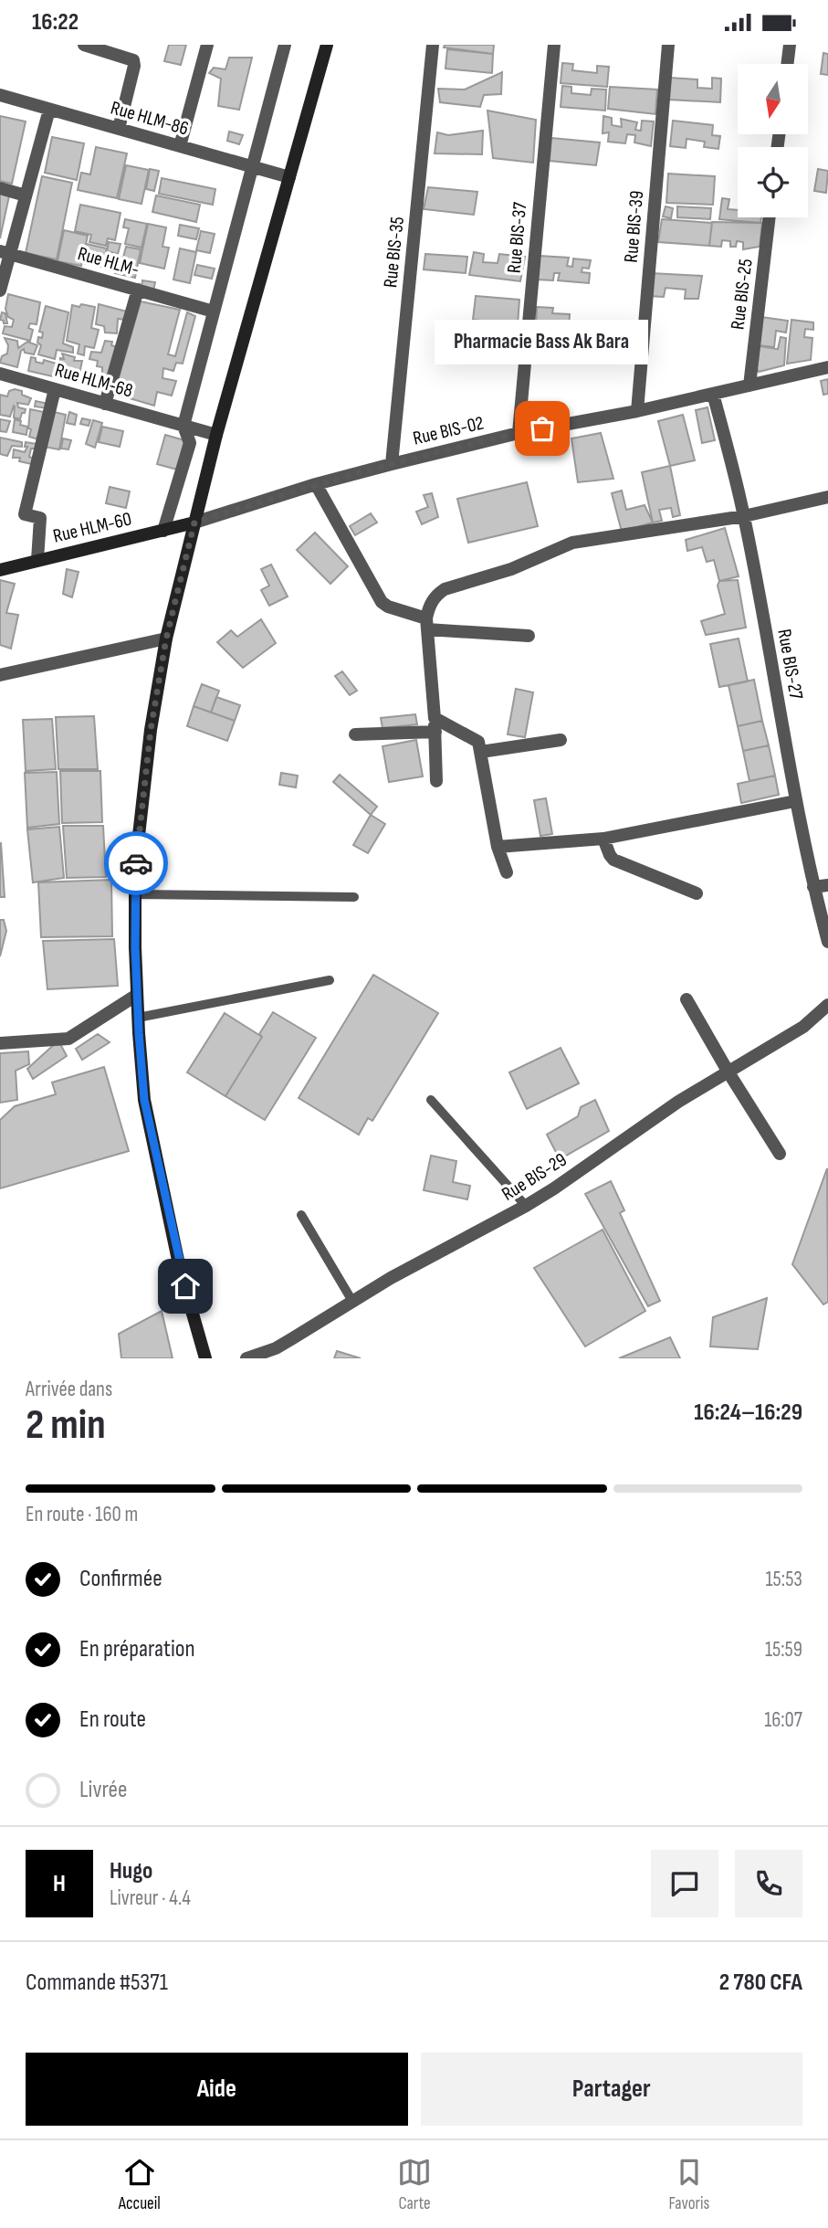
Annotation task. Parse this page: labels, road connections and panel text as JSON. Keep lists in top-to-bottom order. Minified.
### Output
{"streets":{"street":["Rue HLM-86","Rue BIS-39","Rue BIS-37","Rue BIS-35","Rue HLM-","Rue BIS-25","Rue HLM-68","Rue BIS-02","Rue HLM-60","Rue BIS-27","Rue BIS-29"]},"crossings":[["Rue BIS-39","Rue BIS-02"],["Rue BIS-37","Rue BIS-02"],["Rue BIS-35","Rue BIS-02"],["Rue BIS-25","Rue BIS-02"],["Rue BIS-02","Rue HLM-60"],["Rue BIS-02","Rue BIS-27"]],"places":["Pharmacie Bass Ak Bara"],"north":"bottom","page":{"status":"16:22","bubble":"Pharmacie Bass Ak Bara","heading":["2 min","Arrivée dans","16:24–16:29"],"panel":["Hugo","Livreur · 4.4","Commande #5371","2 780 CFA"],"bar":"En route · 160 m","list":[["Confirmée","15:53"],["En préparation","15:59"],["En route","16:07"],"Livrée"],"round":"H","buttons":["Aide","Partager"],"tabs":["Accueil","Carte","Favoris"]}}
